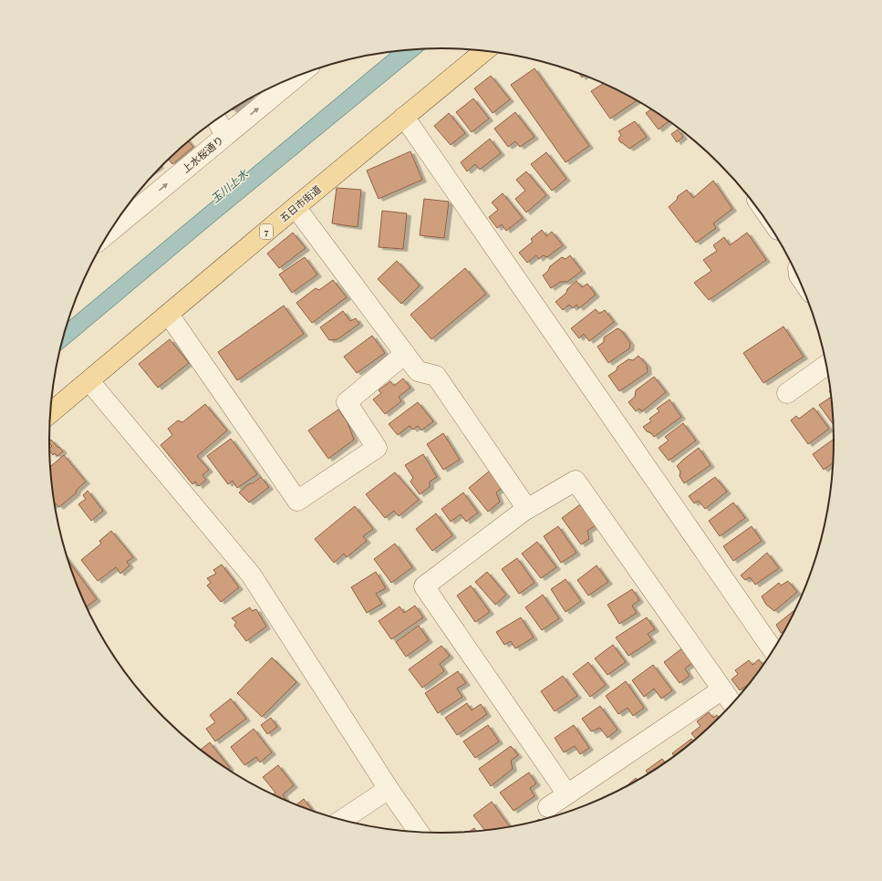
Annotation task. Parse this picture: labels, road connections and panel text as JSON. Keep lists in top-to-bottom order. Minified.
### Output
{"streets":{"main road":["五日市街道","7"],"street":["上水桜通り"]},"one_way":["上水桜通り"],"water":["玉川上水"]}
